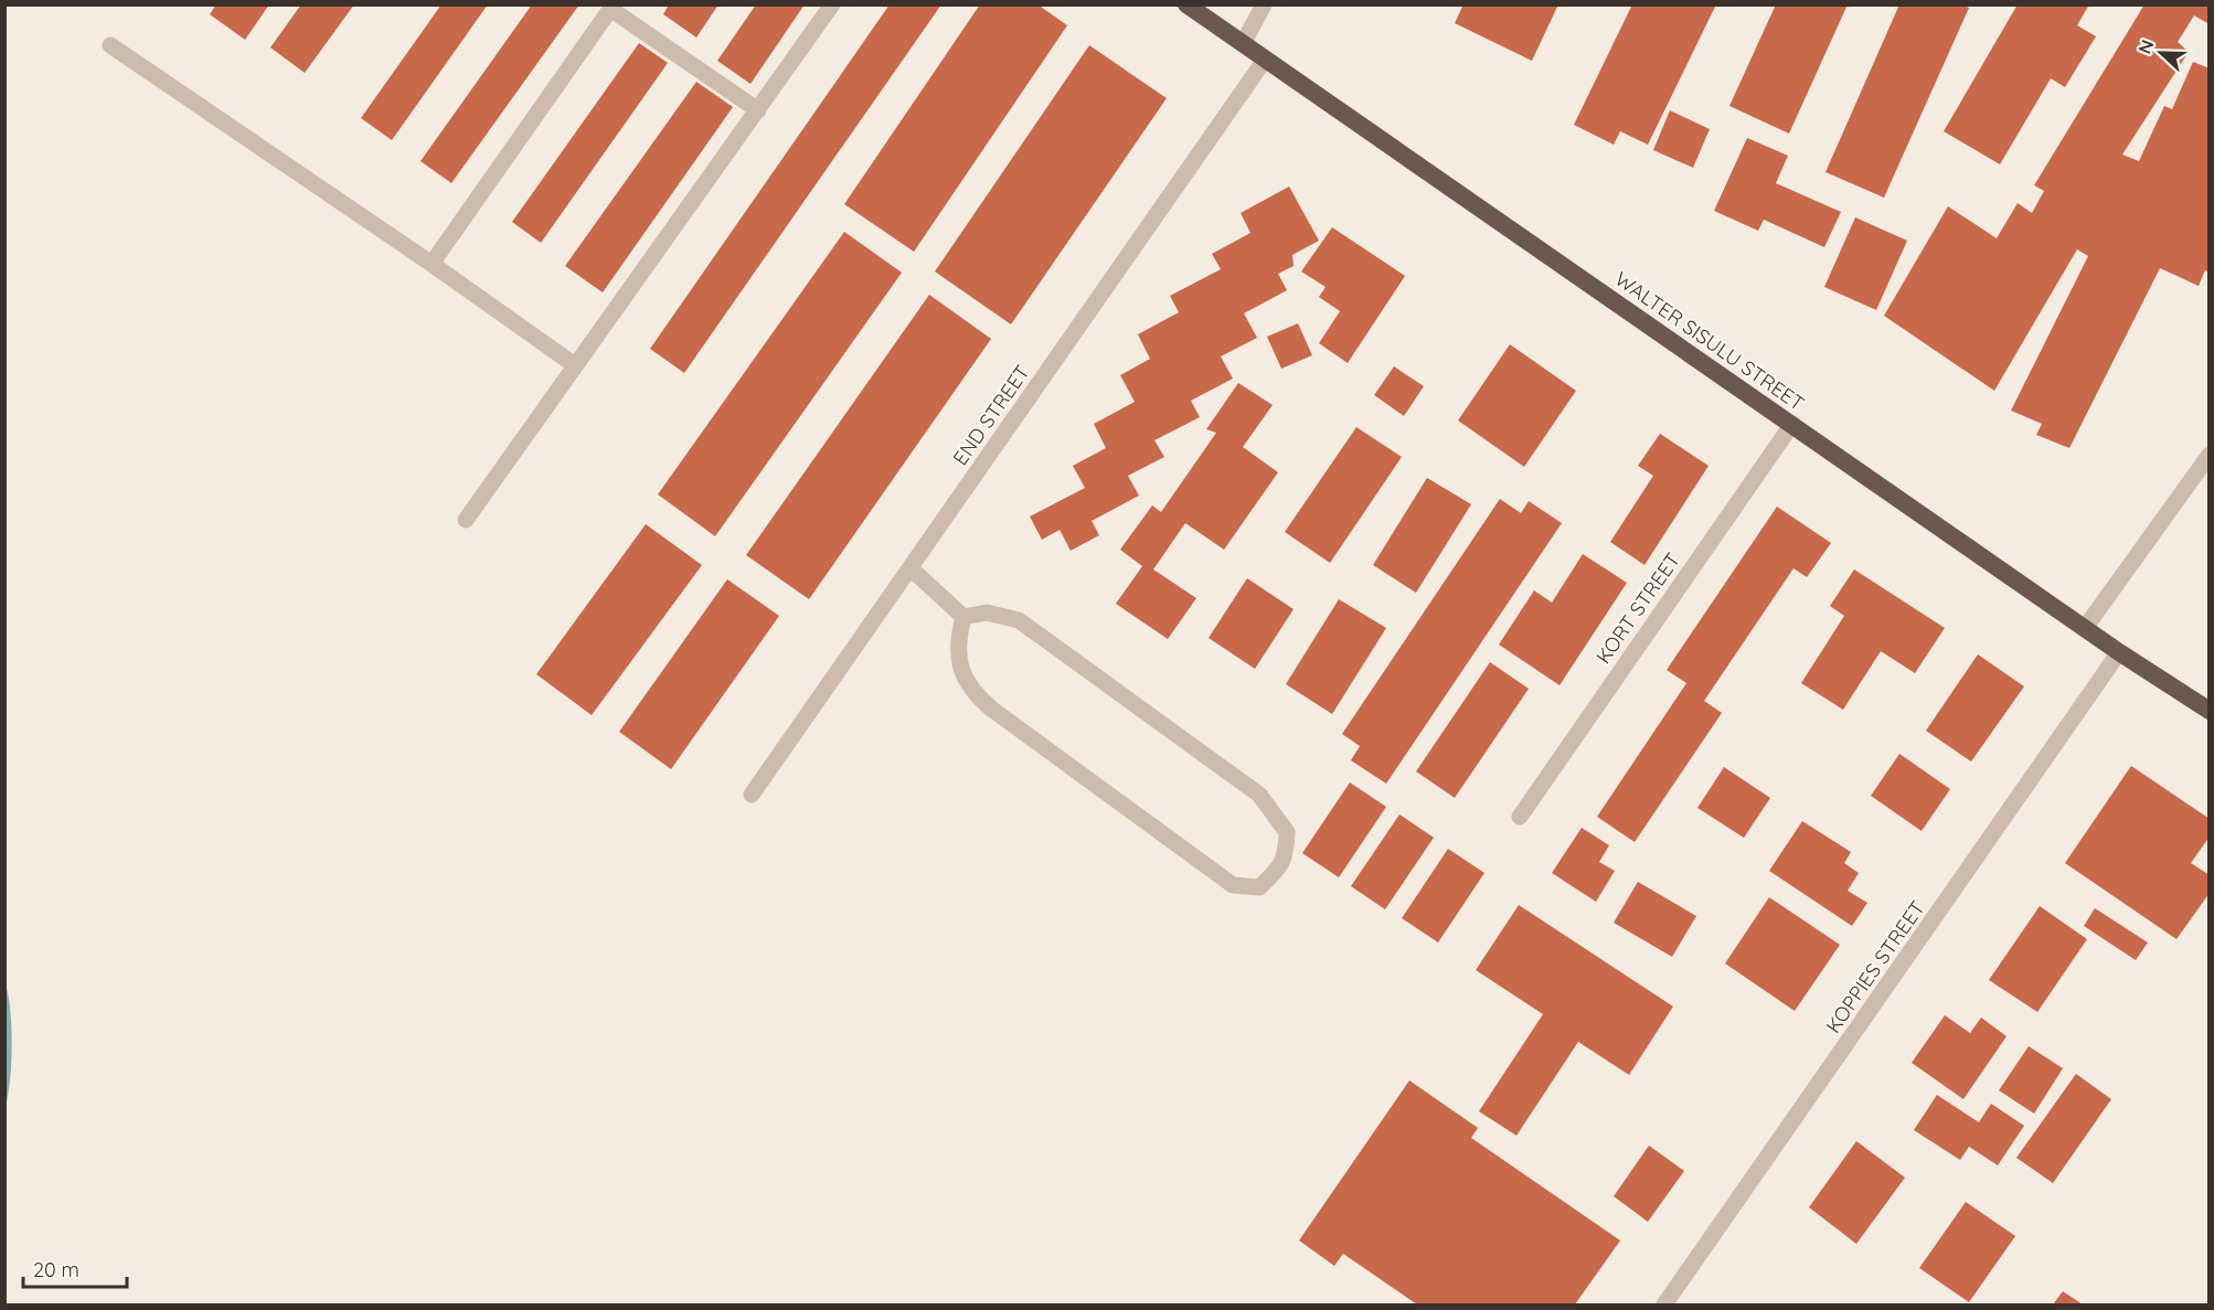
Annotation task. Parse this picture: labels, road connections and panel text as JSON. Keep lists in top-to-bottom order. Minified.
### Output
{"streets":{"highway":["WALTER SISULU STREET"],"street":["END STREET","KORT STREET","KOPPIES STREET"]},"crossings":[["WALTER SISULU STREET","END STREET"],["WALTER SISULU STREET","KORT STREET"],["WALTER SISULU STREET","KOPPIES STREET"]],"scale_bar":"20 m","north":"left"}
